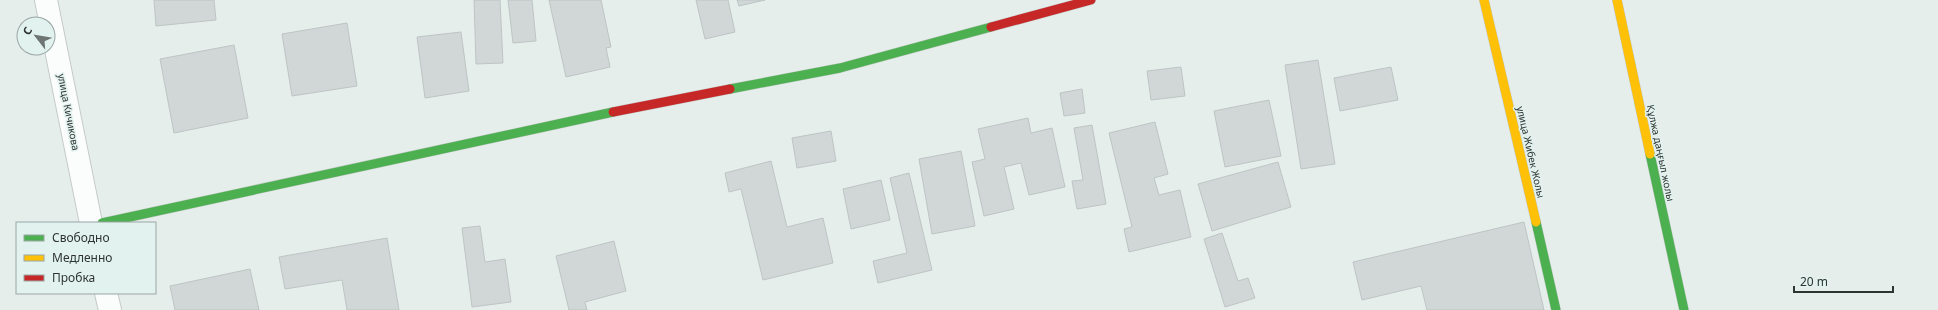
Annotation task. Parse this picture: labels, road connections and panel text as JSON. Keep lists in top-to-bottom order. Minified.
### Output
{"streets":{"street":["улица Кичикова","улица Жибек Жолы","Құлжа даңғыл жолы"]},"legend":["Свободно","Медленно","Пробка"],"scale_bar":"20 m","north":"top left"}
